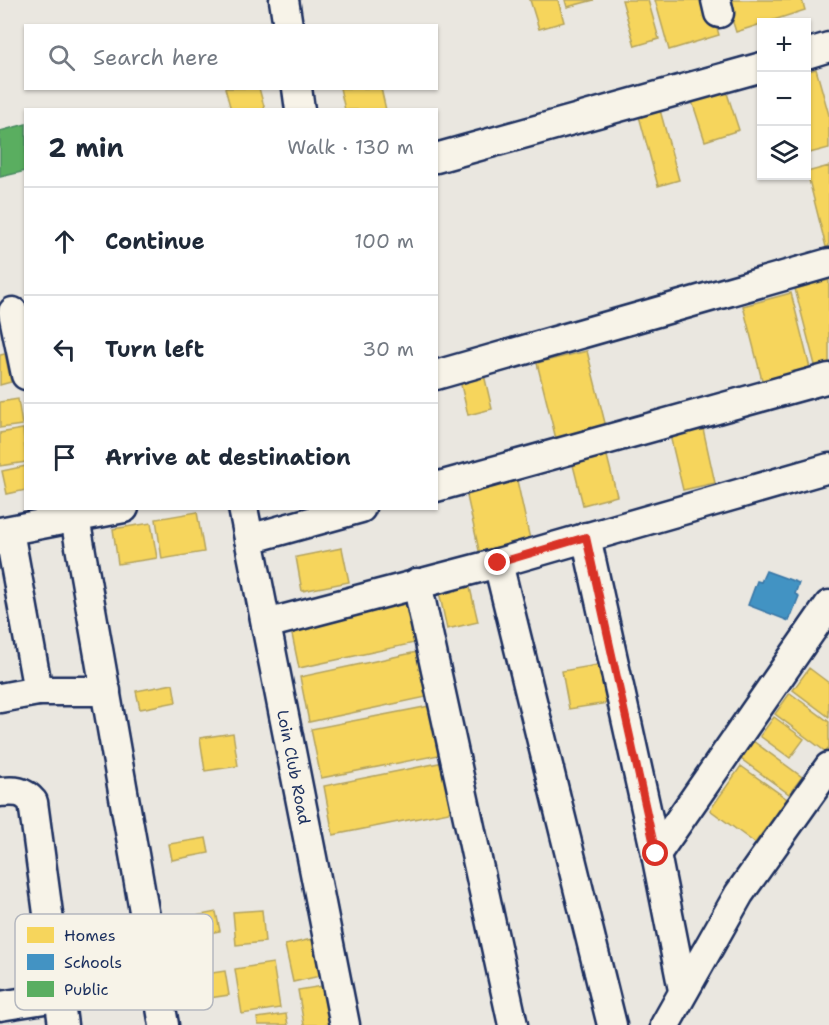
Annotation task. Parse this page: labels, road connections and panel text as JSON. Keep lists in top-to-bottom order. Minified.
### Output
{"streets":{"street":["Loin Club Road"]},"legend":["Homes","Schools","Public"],"page":{"map_buttons":["+","−"],"search":"Search here","heading":["2 min","Walk · 130 m"],"list":[["Continue","100 m"],["Turn left","30 m"],"Arrive at destination"]}}
